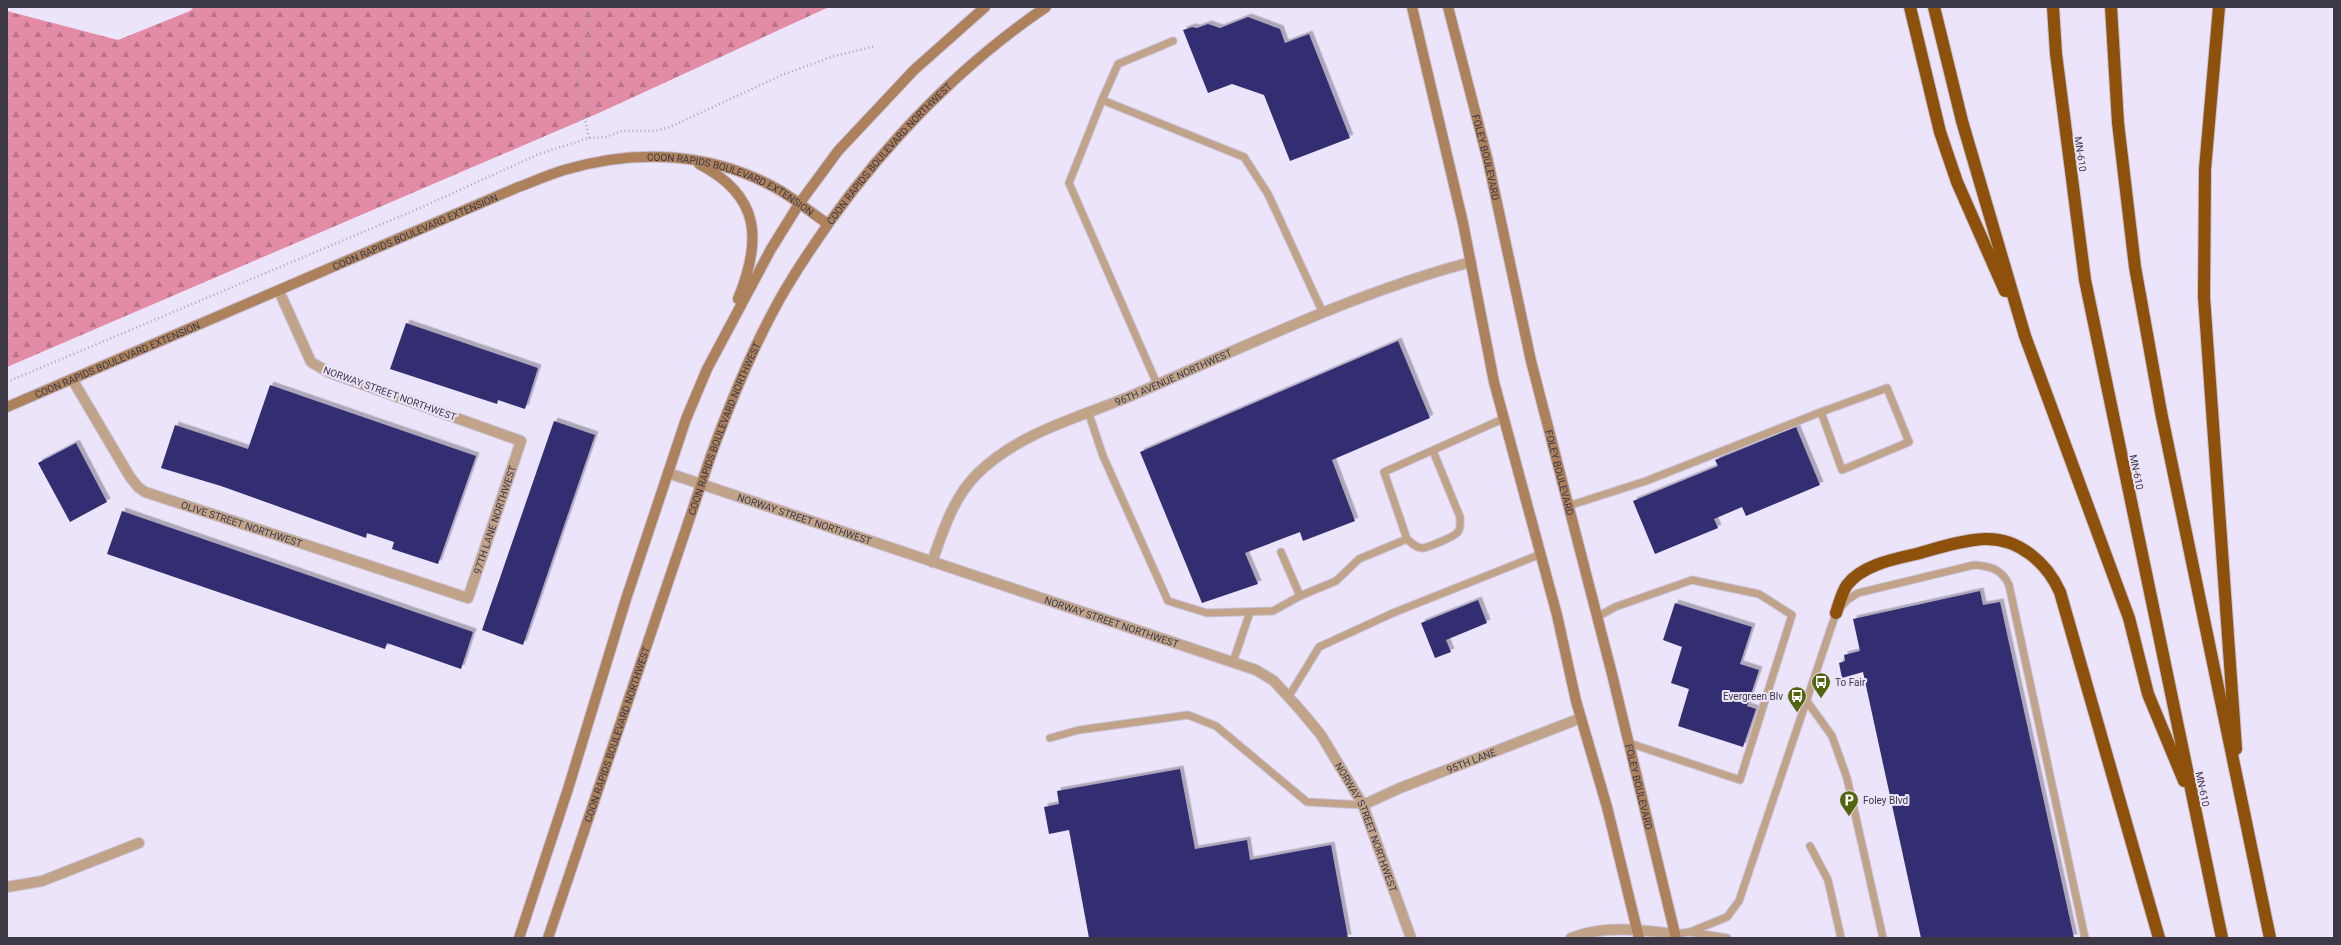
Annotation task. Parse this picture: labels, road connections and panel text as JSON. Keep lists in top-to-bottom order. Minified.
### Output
{"streets":{"highway":["MN-610"],"main road":["COON RAPIDS BOULEVARD NORTHWEST","FOLEY BOULEVARD","COON RAPIDS BOULEVARD EXTENSION"],"street":["96TH AVENUE NORTHWEST","NORWAY STREET NORTHWEST","97TH LANE NORTHWEST","OLIVE STREET NORTHWEST","95TH LANE"]},"crossings":[["COON RAPIDS BOULEVARD NORTHWEST","COON RAPIDS BOULEVARD EXTENSION"],["COON RAPIDS BOULEVARD NORTHWEST","NORWAY STREET NORTHWEST"],["COON RAPIDS BOULEVARD EXTENSION","NORWAY STREET NORTHWEST"],["COON RAPIDS BOULEVARD EXTENSION","OLIVE STREET NORTHWEST"],["96TH AVENUE NORTHWEST","NORWAY STREET NORTHWEST"],["NORWAY STREET NORTHWEST","97TH LANE NORTHWEST"],["NORWAY STREET NORTHWEST","95TH LANE"],["97TH LANE NORTHWEST","OLIVE STREET NORTHWEST"]],"places":{"bus stop":["To Fair","Evergreen Blv"],"parking":["Foley Blvd"]}}
